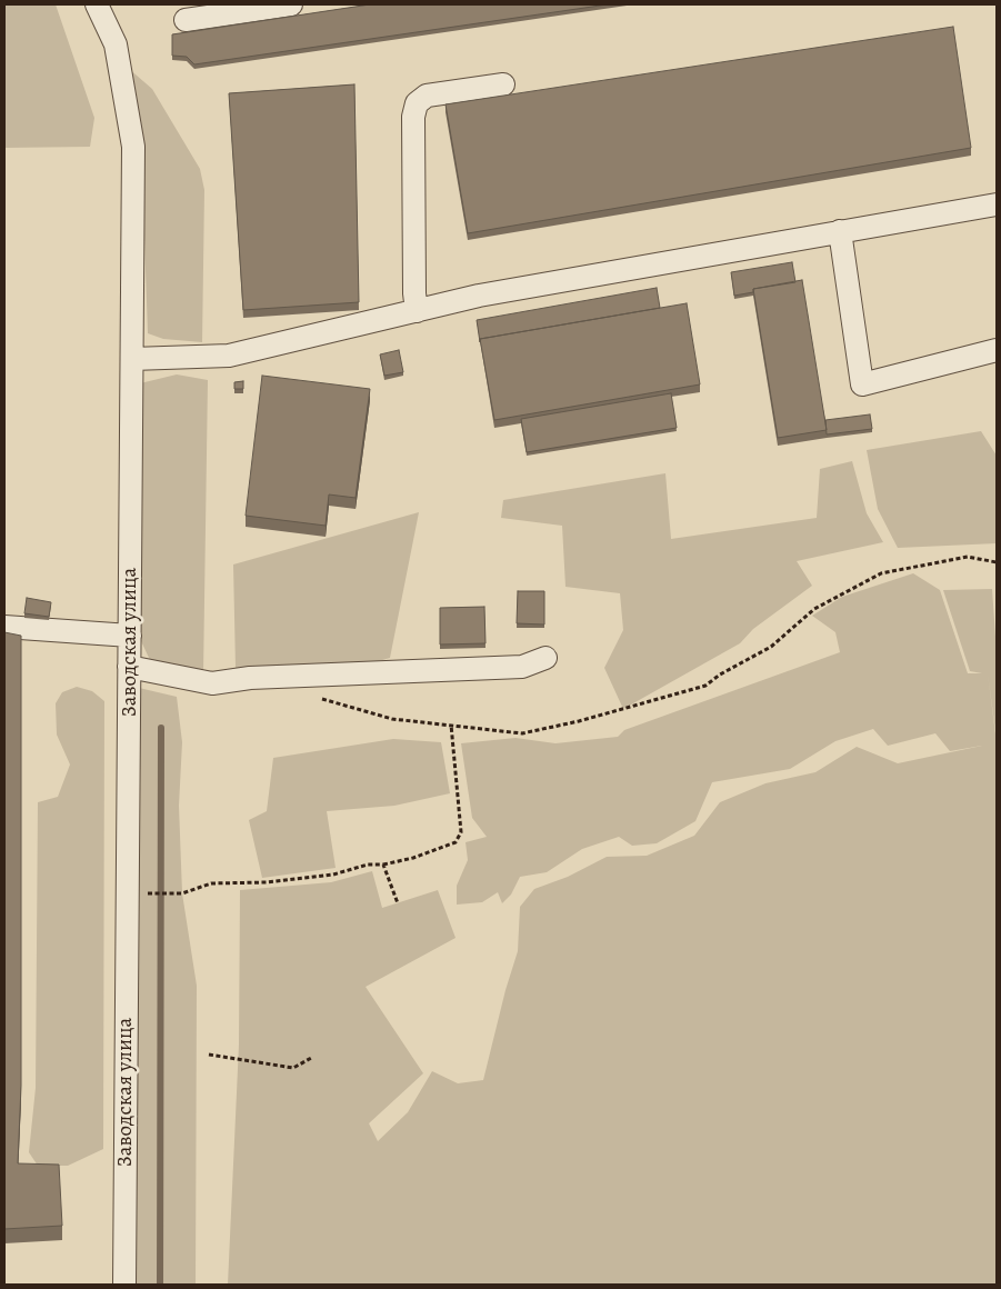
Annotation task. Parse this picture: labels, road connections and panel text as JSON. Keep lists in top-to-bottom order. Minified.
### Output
{"streets":{"street":["Заводская улица"]}}
